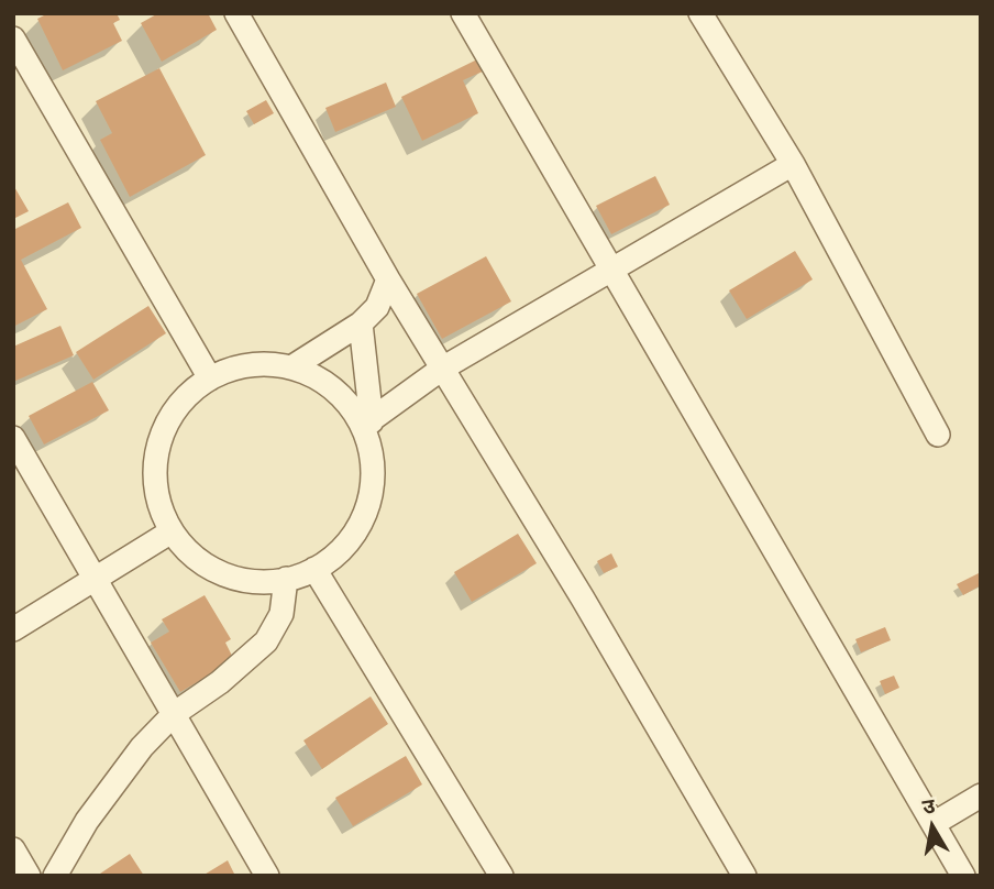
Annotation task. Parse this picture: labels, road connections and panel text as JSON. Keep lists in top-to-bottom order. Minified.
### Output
{"north":"top"}
